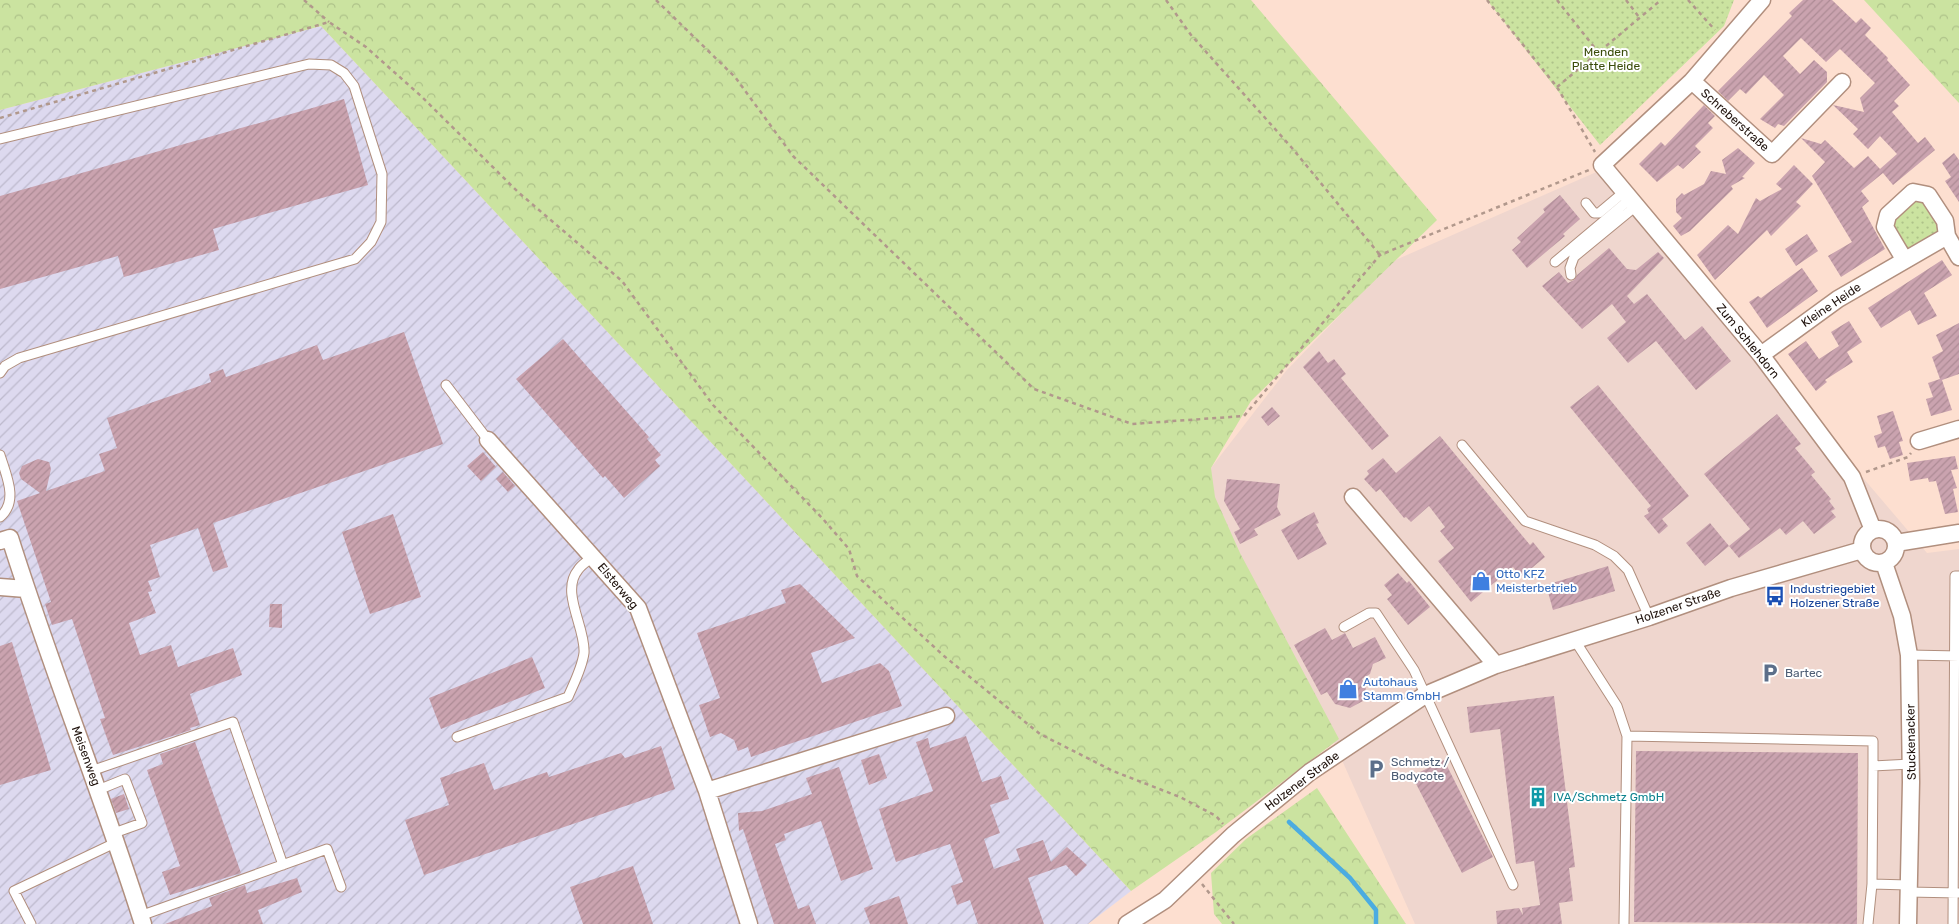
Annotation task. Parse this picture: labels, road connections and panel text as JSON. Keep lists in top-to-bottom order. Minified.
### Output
{"streets":{"street":["Schreberstraße","Kleine Heide","Zum Schlehdorn","Elsterweg","Holzener Straße","Stuckenacker","Meisenweg"]},"crossings":[["Schreberstraße","Zum Schlehdorn"],["Kleine Heide","Zum Schlehdorn"],["Zum Schlehdorn","Holzener Straße"],["Zum Schlehdorn","Stuckenacker"],["Holzener Straße","Stuckenacker"]],"parks":["Menden Platte Heide"],"places":{"shop":["Otto KFZ Meisterbetrieb","Autohaus Stamm GmbH"],"bus stop":["Industriegebiet Holzener Straße"],"parking":["Bartec","Schmetz / Bodycote"],"building":["IVA/Schmetz GmbH"]}}
